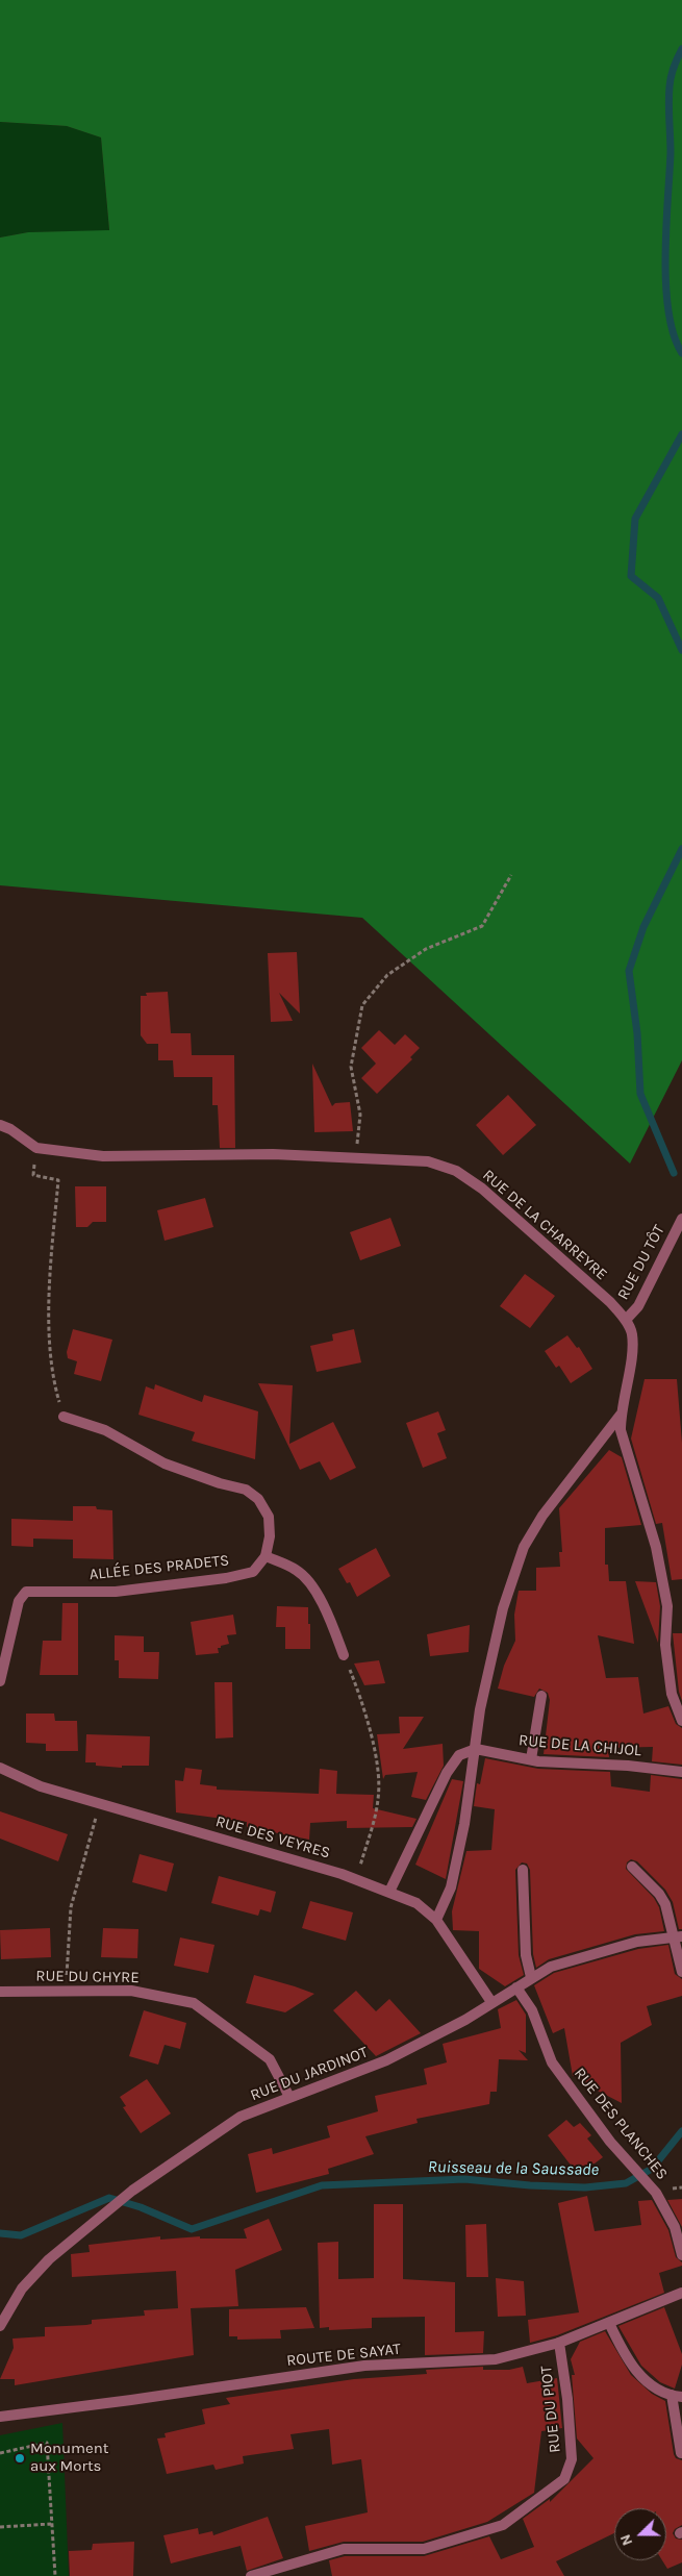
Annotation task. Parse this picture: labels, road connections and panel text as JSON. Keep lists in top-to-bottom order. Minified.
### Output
{"streets":{"street":["RUE DE LA CHARREYRE","RUE DU TÔT","ALLÉE DES PRADETS","RUE DE LA CHIJOL","RUE DES VEYRES","RUE DU CHYRE","RUE DU JARDINOT","RUE DES PLANCHES","ROUTE DE SAYAT","RUE DU PIOT"]},"crossings":[["RUE DE LA CHARREYRE","RUE DU TÔT"],["RUE DES VEYRES","RUE DU JARDINOT"],["RUE DU CHYRE","RUE DU JARDINOT"],["RUE DU JARDINOT","RUE DES PLANCHES"],["ROUTE DE SAYAT","RUE DU PIOT"]],"water":["Ruisseau de la Saussade"],"places":["Monument aux Morts"],"north":"left"}
